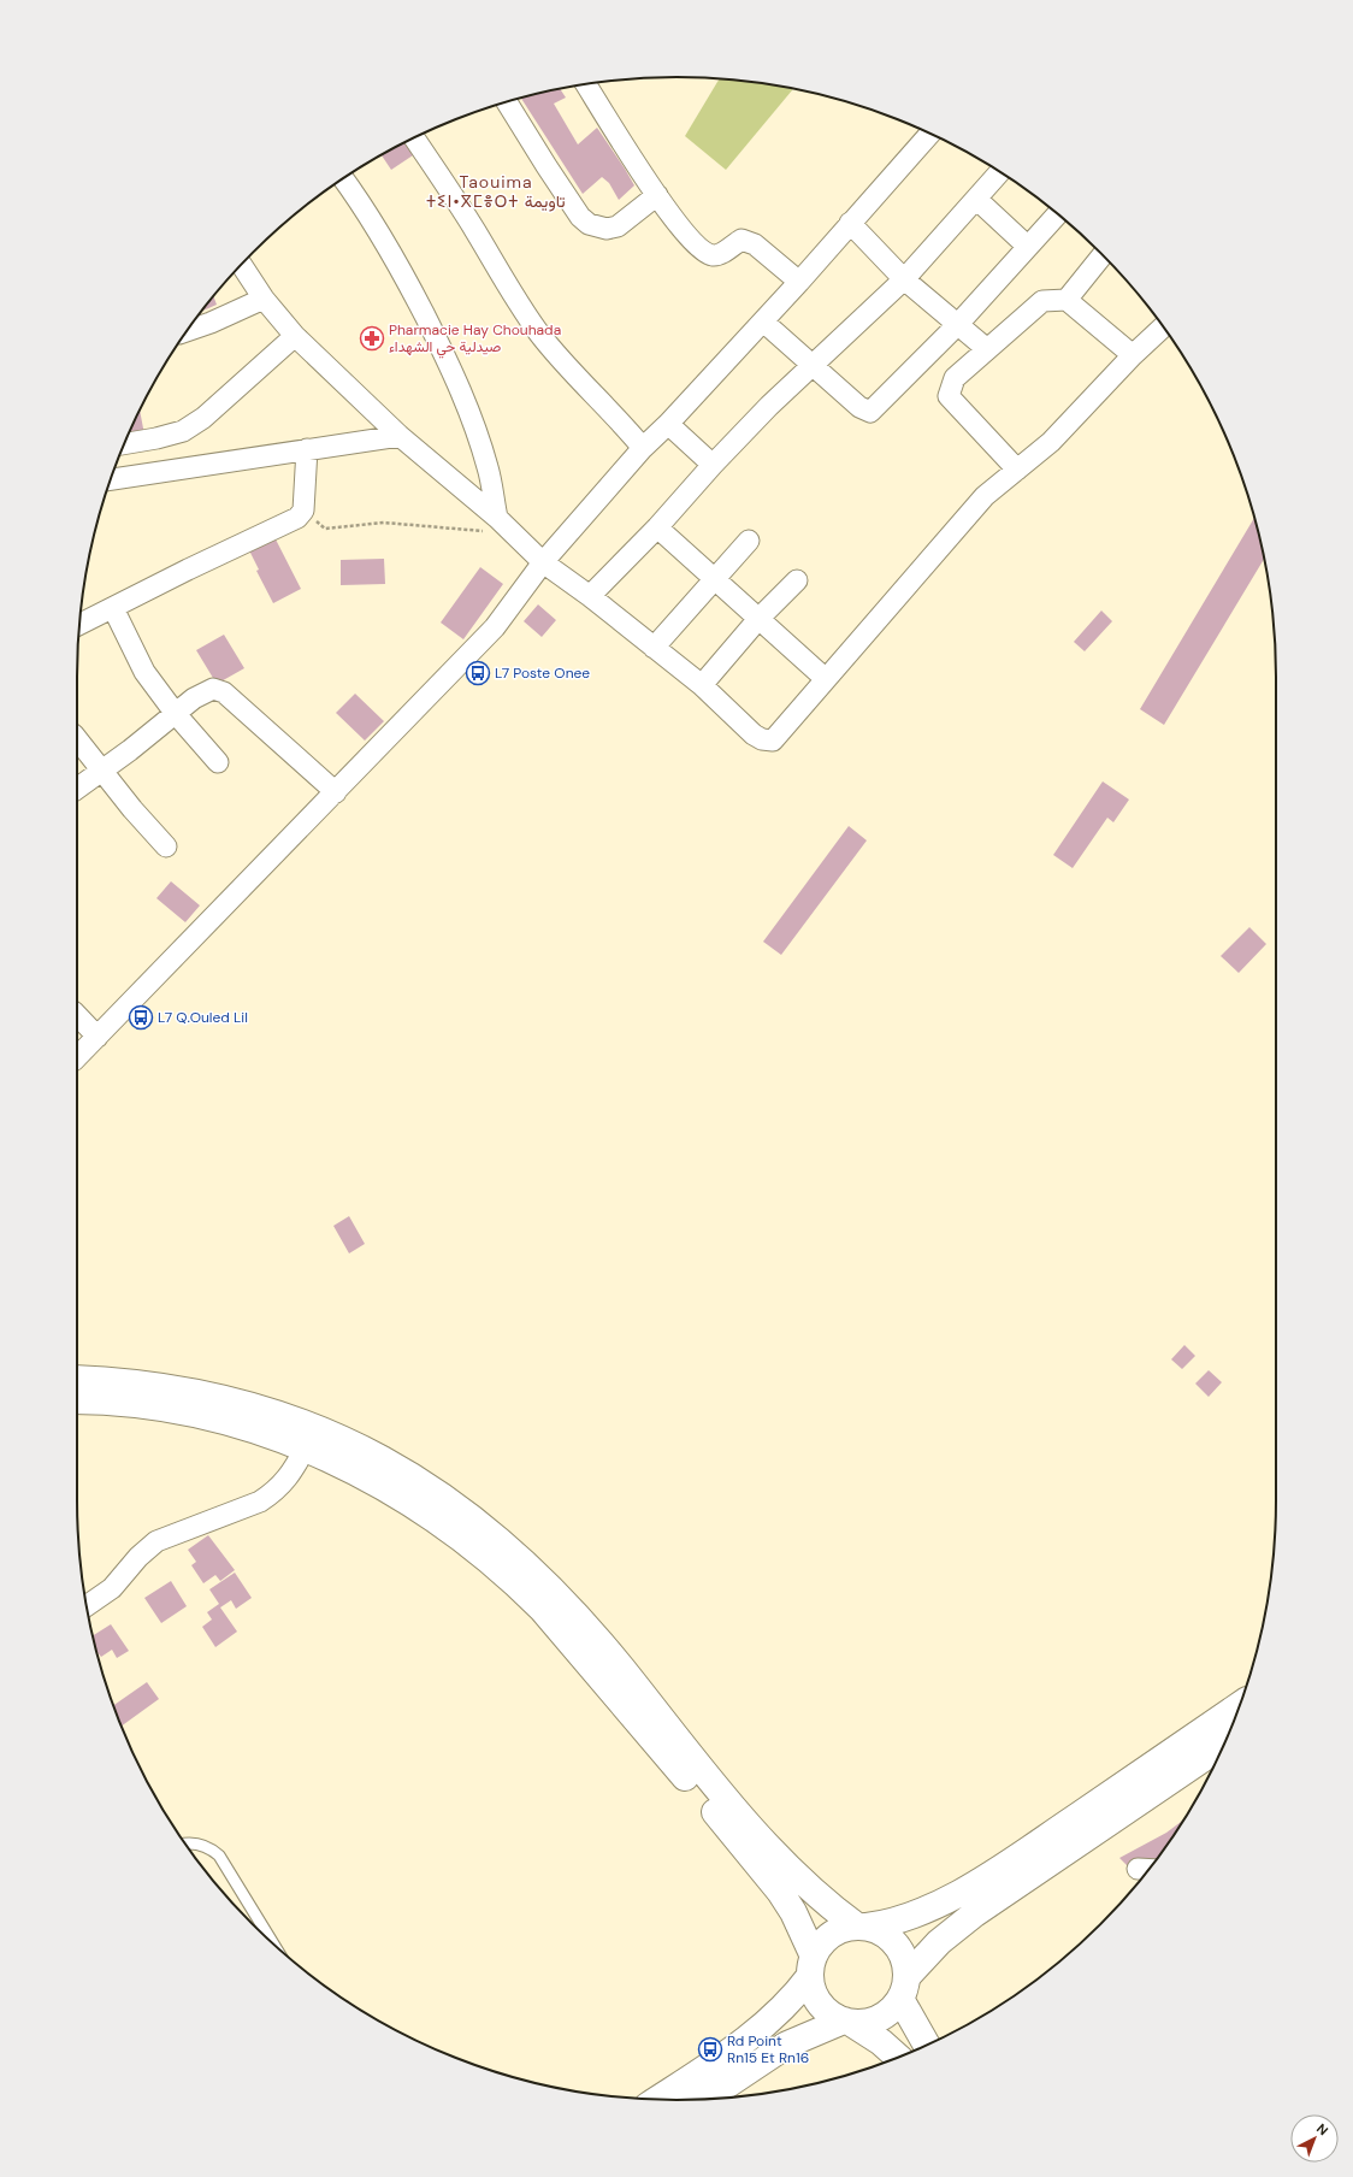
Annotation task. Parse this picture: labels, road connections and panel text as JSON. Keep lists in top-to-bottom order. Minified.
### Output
{"districts":["Taouima ⵜⵉⵏ•ⴳⵎⴻⵔⵜ تاويمة"],"places":{"pharmacy":["Pharmacie Hay Chouhada صيدلية حي الشهداء"],"bus stop":["L7 Poste Onee","L7 Q.Ouled Lil","Rd Point Rn15 Et Rn16"]},"north":"top right"}
